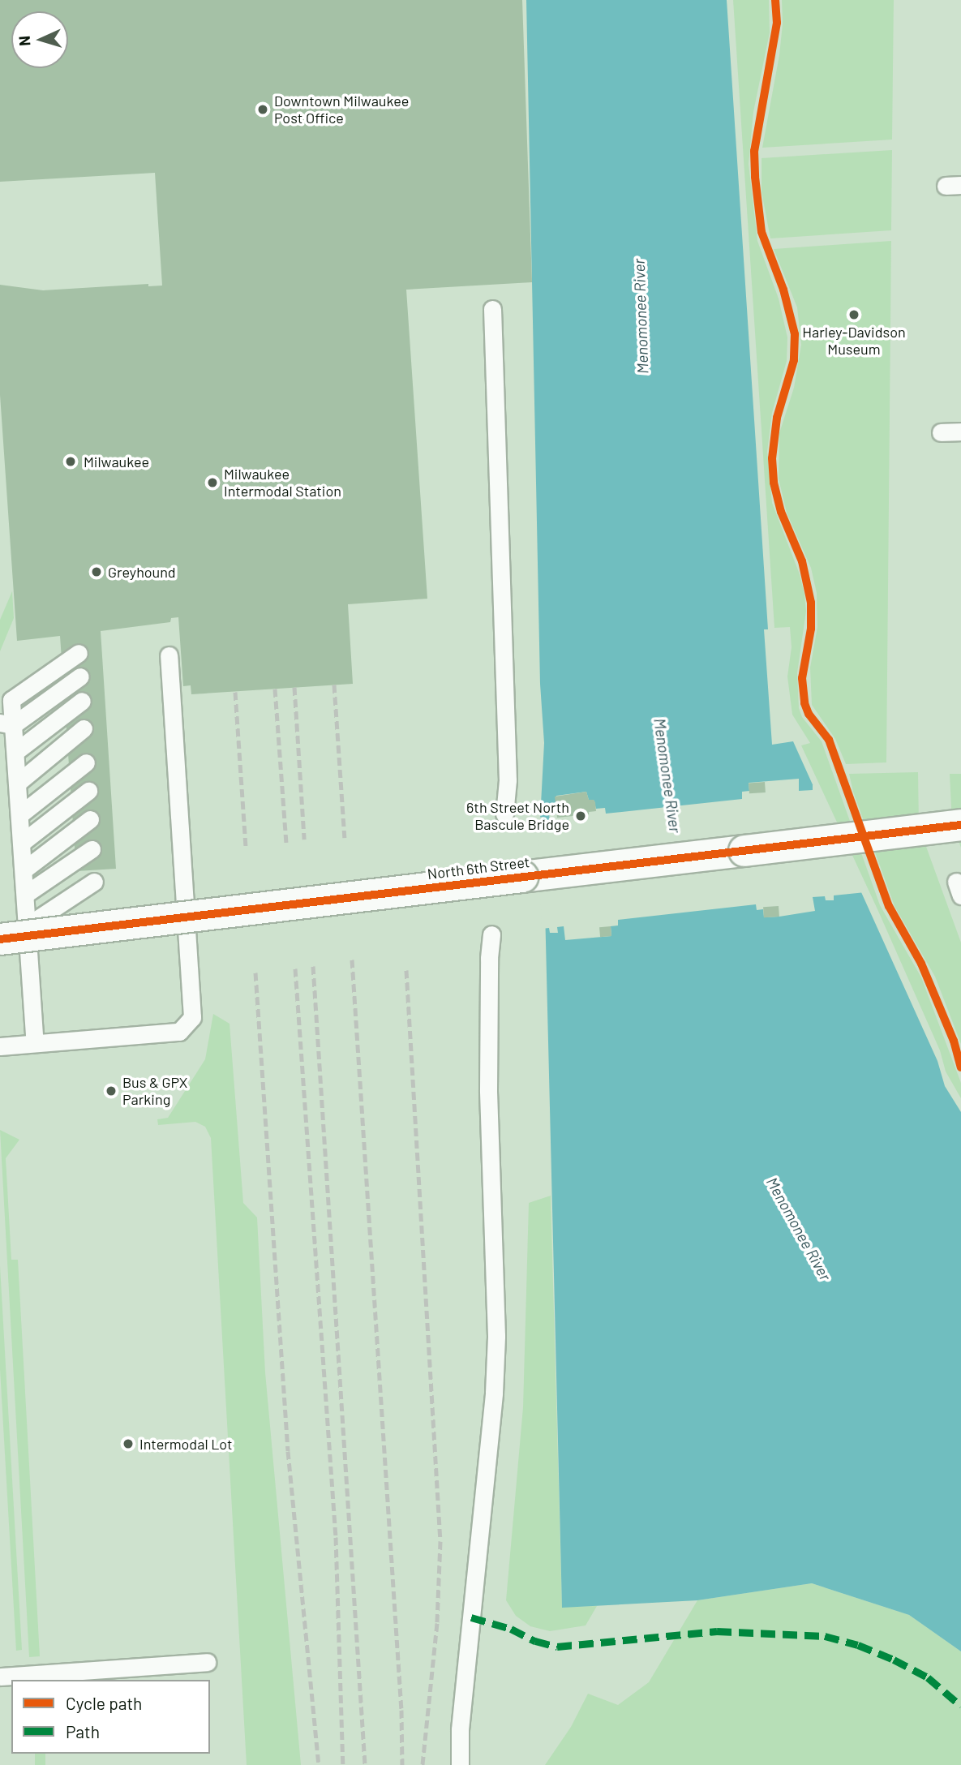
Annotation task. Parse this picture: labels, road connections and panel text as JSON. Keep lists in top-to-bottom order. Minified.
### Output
{"streets":{"main road":["North 6th Street"]},"water":["Menomonee River"],"places":["Downtown Milwaukee Post Office","Harley-Davidson Museum","Milwaukee","Milwaukee Intermodal Station","Greyhound","6th Street North Bascule Bridge","Bus & GPX Parking","Intermodal Lot"],"legend":["Cycle path","Path"],"north":"left"}
